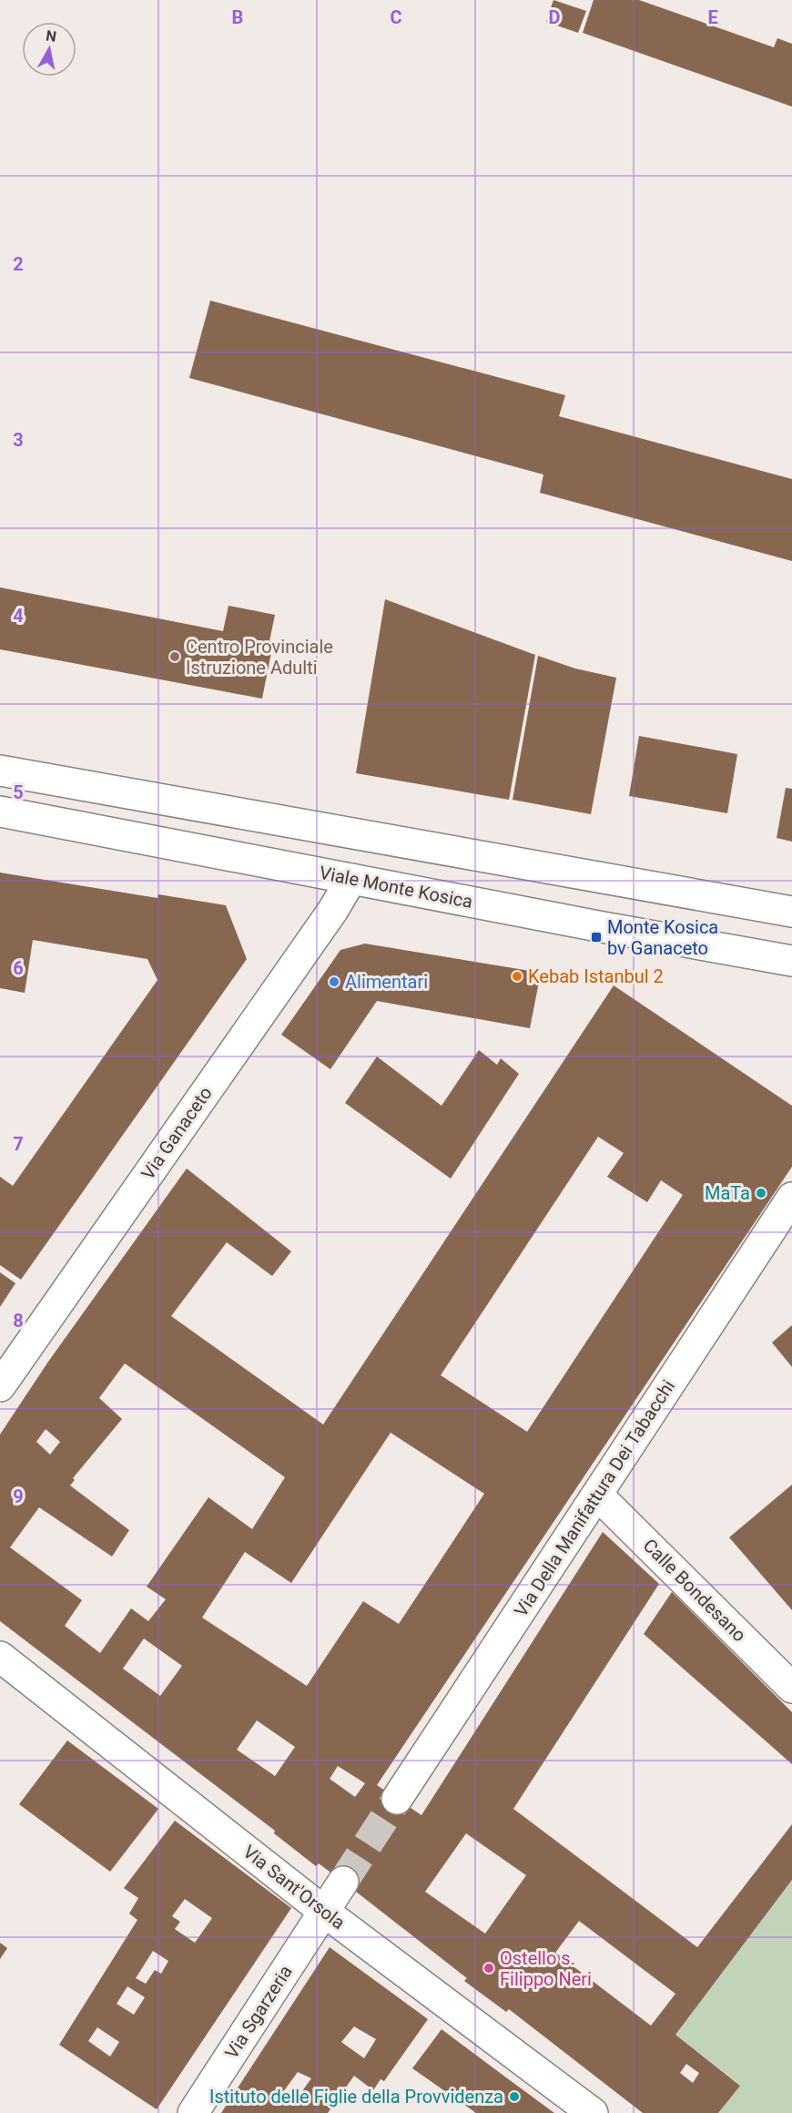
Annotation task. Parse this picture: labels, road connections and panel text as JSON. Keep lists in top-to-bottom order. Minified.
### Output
{"streets":{"street":["Viale Monte Kosica","Via Ganaceto","Via Della Manifattura Dei Tabacchi","Calle Bondesano","Via Sant'Orsola","Via Sgarzeria"]},"crossings":[["Viale Monte Kosica","Via Ganaceto"],["Via Della Manifattura Dei Tabacchi","Calle Bondesano"],["Via Sant'Orsola","Via Sgarzeria"]],"places":{"other":["Centro Provinciale Istruzione Adulti","Kebab Istanbul 2","Alimentari","MaTa","Ostello s. Filippo Neri","Istituto delle Figlie della Provvidenza"],"transit":["Monte Kosica bv Ganaceto"]},"north":"top","grid":{"columns":["B","C","D","E"],"rows":["2","3","4","5","6","7","8","9"]}}
